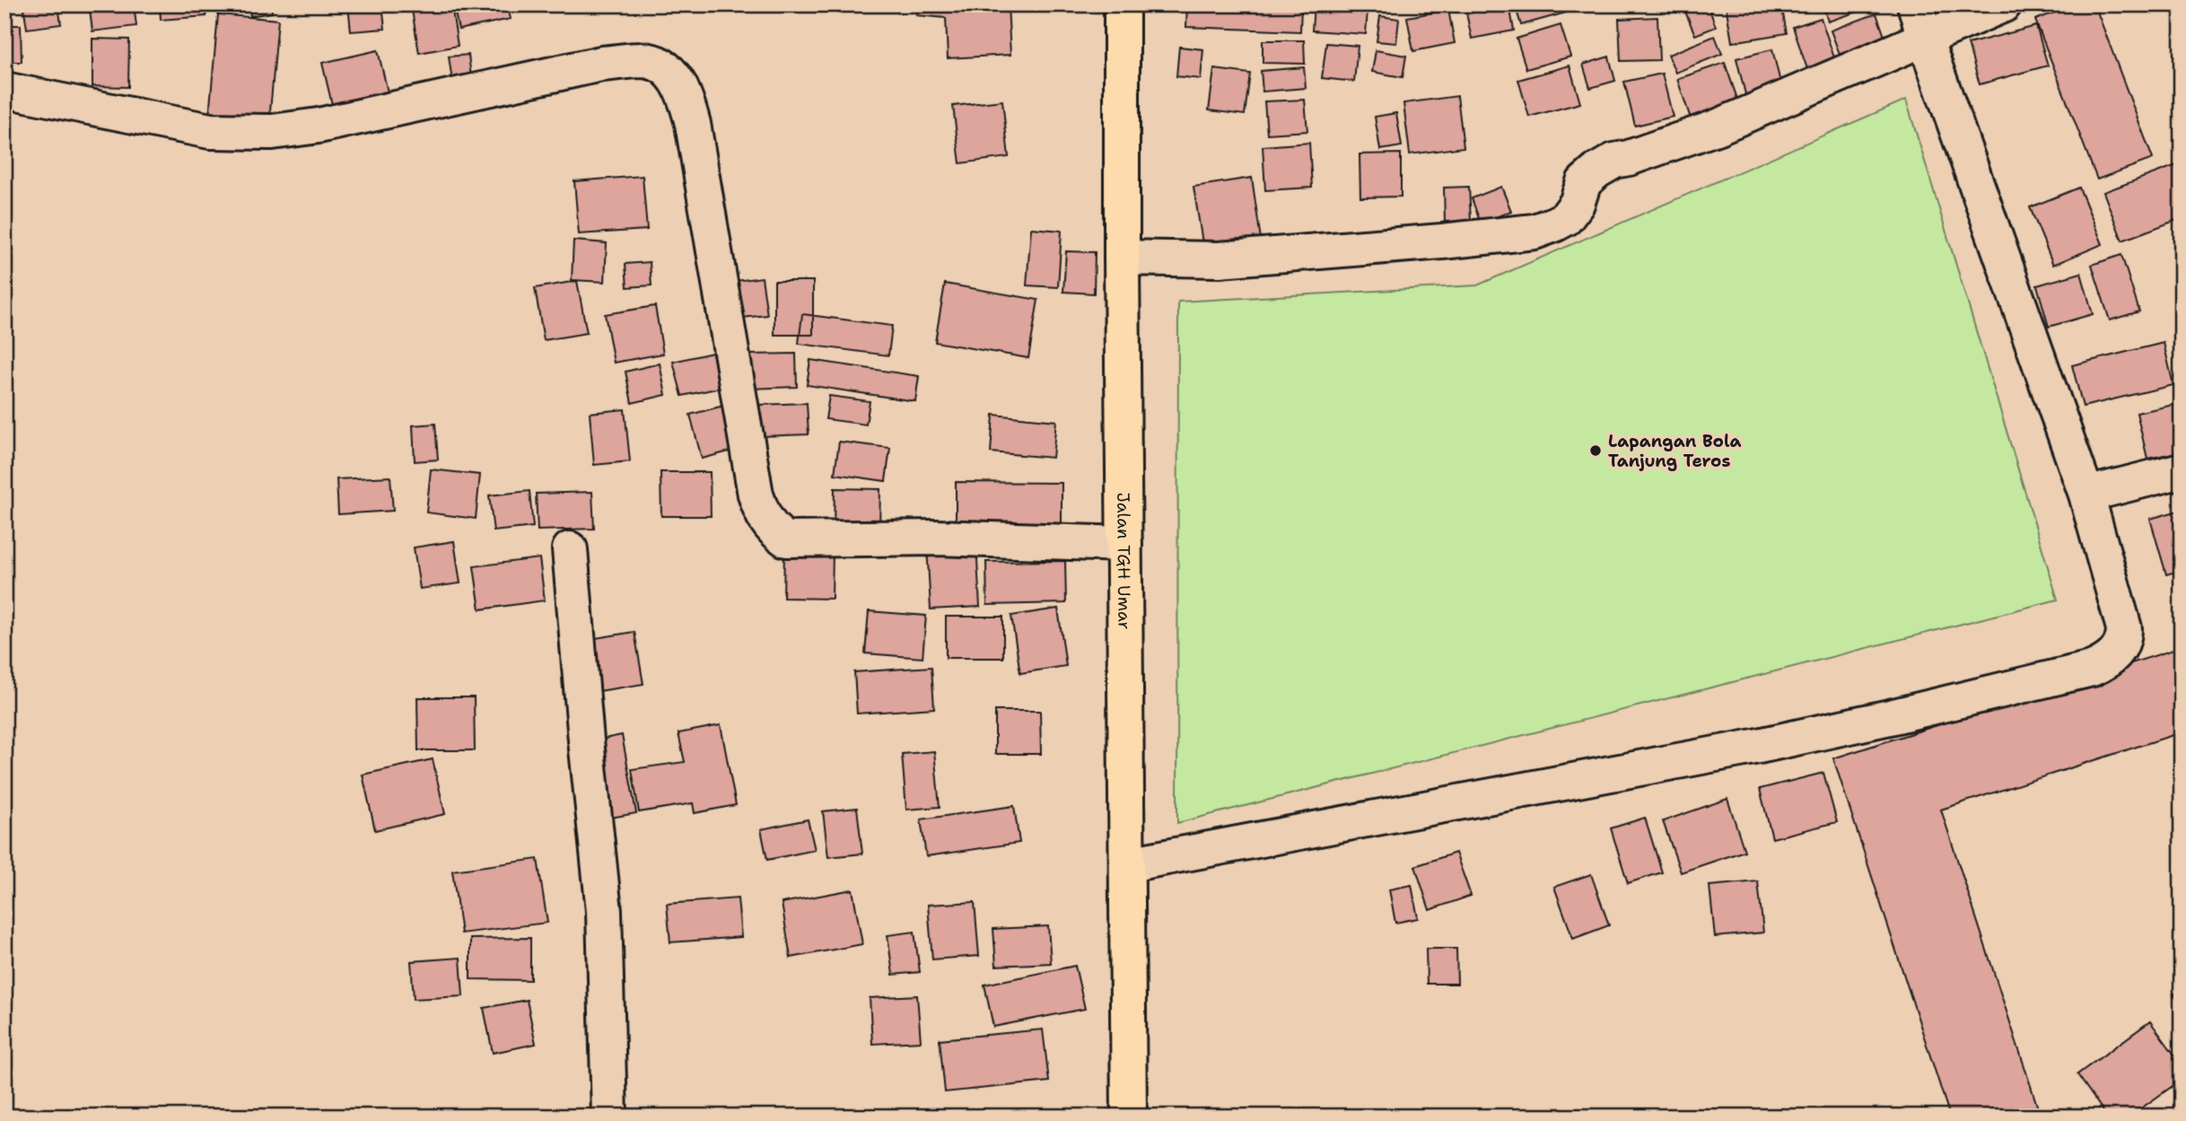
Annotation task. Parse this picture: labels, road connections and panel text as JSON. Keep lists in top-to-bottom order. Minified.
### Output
{"streets":{"main road":["Jalan TGH Umar"]},"places":["Lapangan Bola Tanjung Teros"]}
